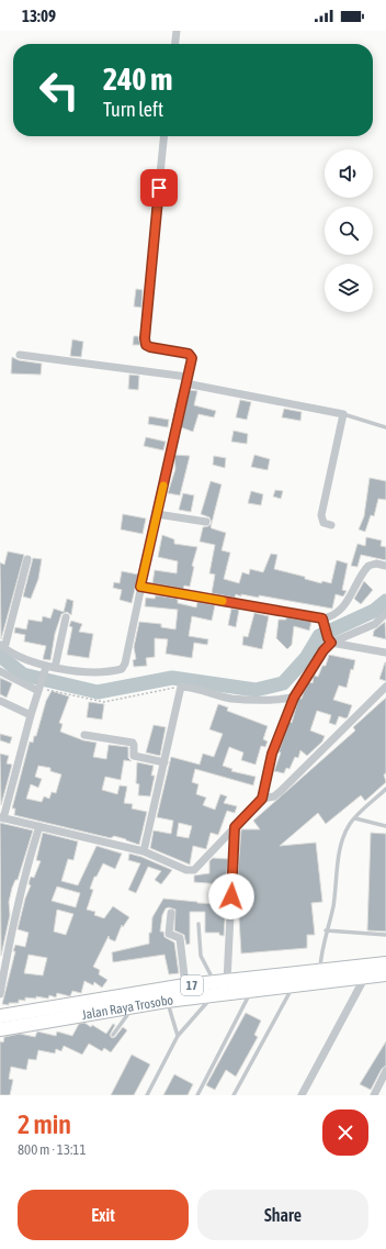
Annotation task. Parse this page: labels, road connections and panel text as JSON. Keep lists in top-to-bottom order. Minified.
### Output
{"streets":{"highway":["17","Jalan Raya Trosobo"]},"page":{"status":"13:09","turn":["240 m","Turn left"],"heading":["2 min","800 m · 13:11"],"buttons":["Exit","Share"]}}
